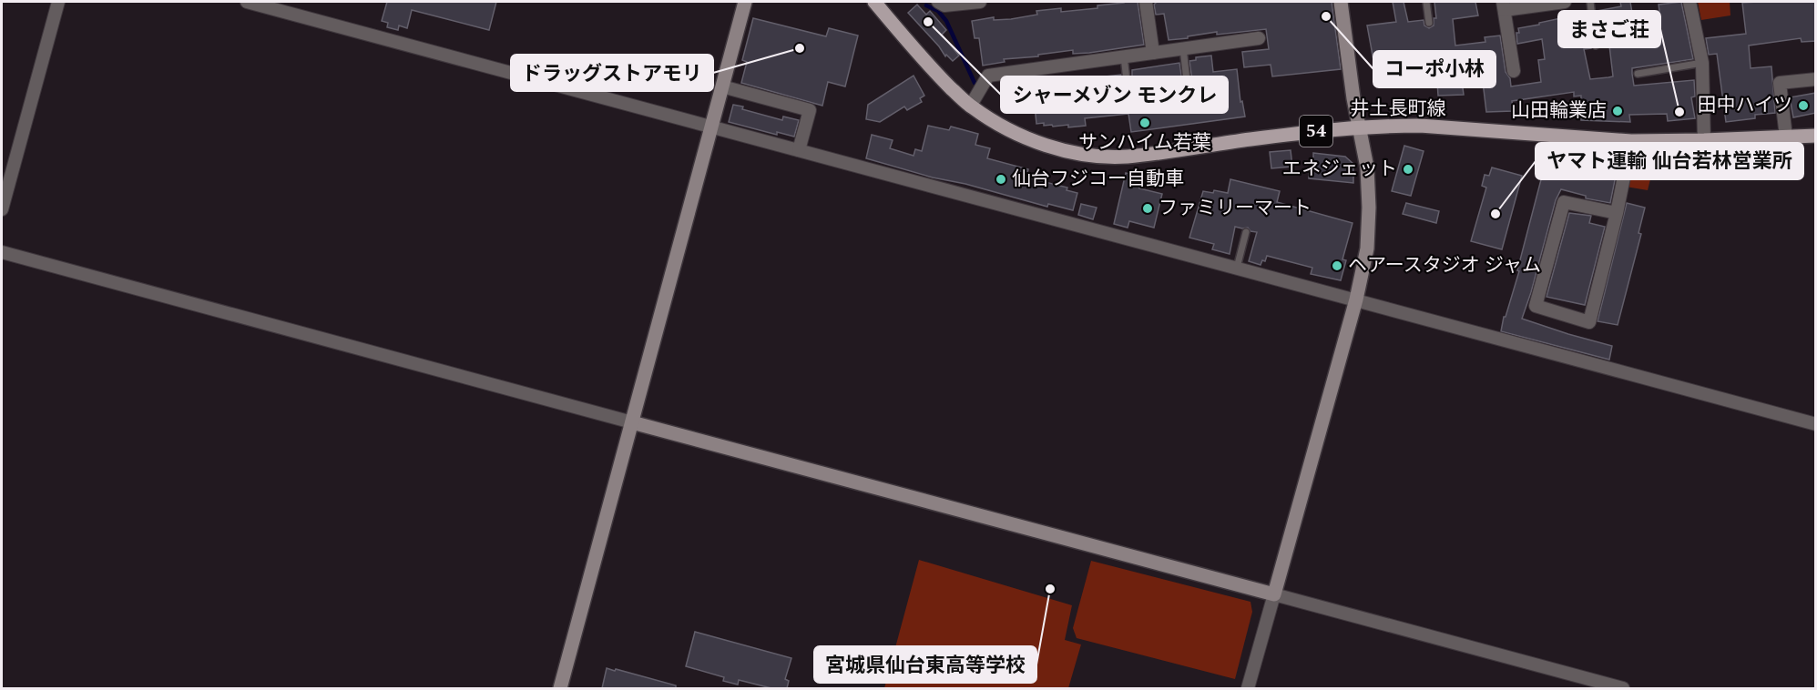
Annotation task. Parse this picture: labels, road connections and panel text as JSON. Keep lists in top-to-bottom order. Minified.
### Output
{"streets":{"main road":["井土長町線","54"]},"places":["コーポ小林","シャーメゾン モンクレ","ドラッグストアモリ","田中ハイツ","山田輪業店","まさご荘","サンハイム若葉","エネジェット","仙台フジコー自動車","ファミリーマート","ヤマト運輸 仙台若林営業所","ヘアースタジオ ジャム","宮城県仙台東高等学校"]}
